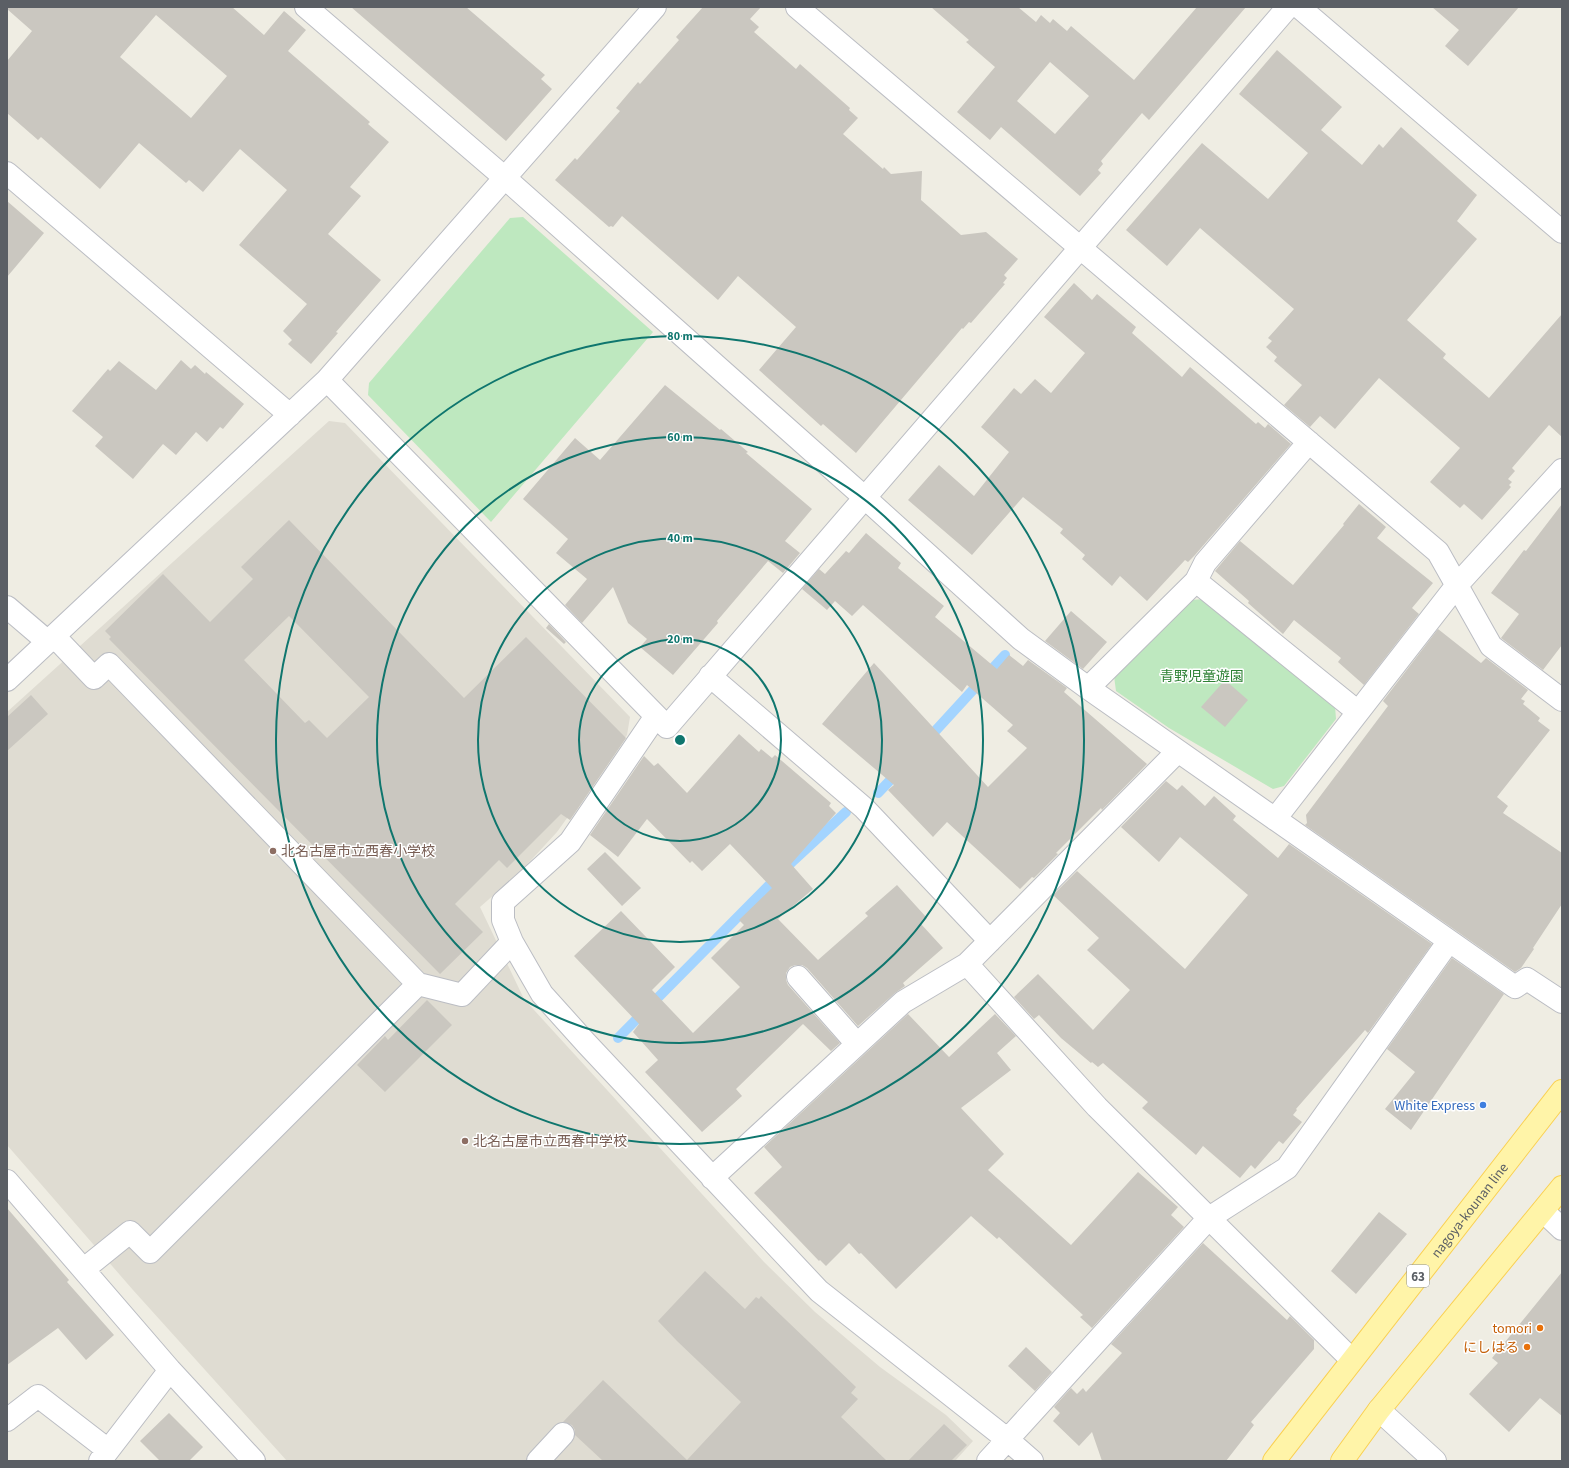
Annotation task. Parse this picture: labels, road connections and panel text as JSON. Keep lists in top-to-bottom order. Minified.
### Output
{"streets":{"main road":["nagoya-kounan line","63"]},"parks":["青野児童遊園"],"places":["北名古屋市立西春小学校","White Express","北名古屋市立西春中学校","tomori","にしはる"],"rings":["80 m","60 m","40 m","20 m"]}
